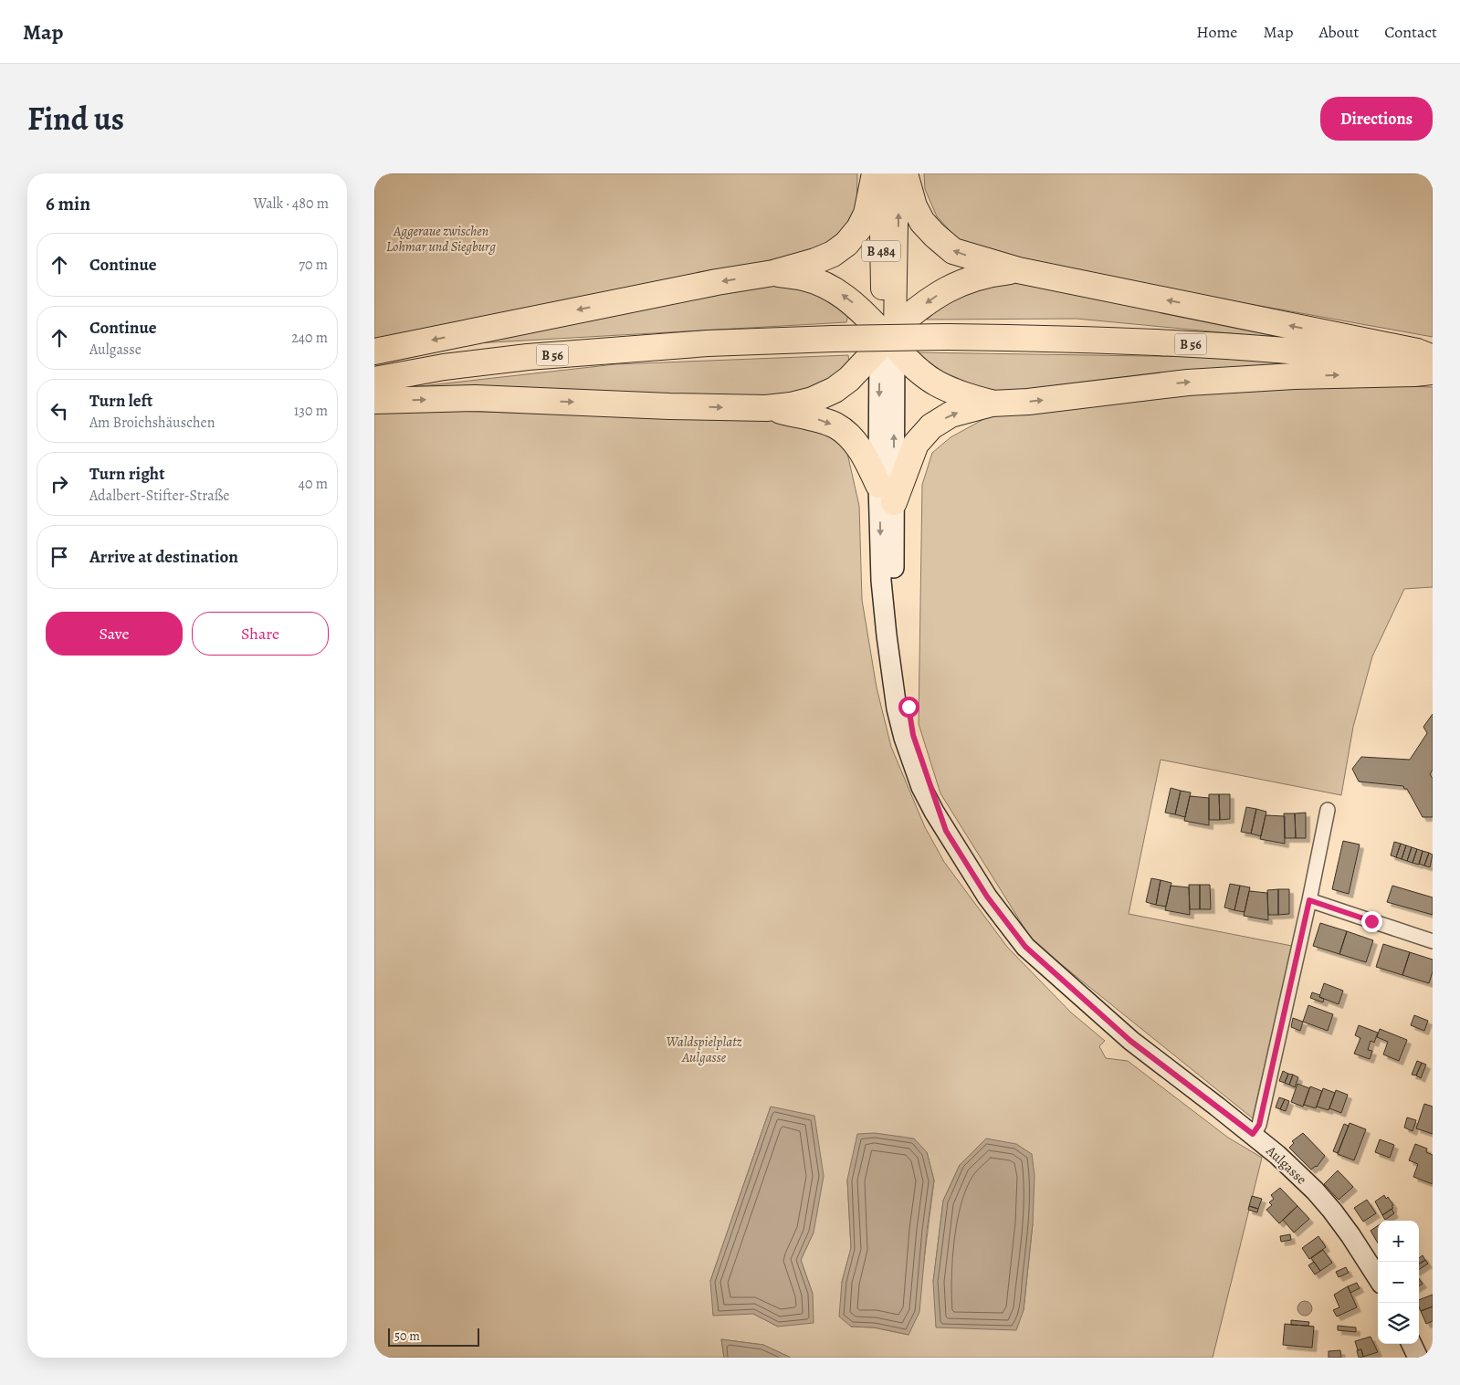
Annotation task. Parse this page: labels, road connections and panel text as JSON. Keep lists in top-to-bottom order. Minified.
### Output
{"streets":{"highway":["B 56"],"main road":["B 484","Aulgasse"]},"crossings":[["B 484","Aulgasse"]],"parks":["Aggeraue zwischen Lohmar und Siegburg","Waldspielplatz Aulgasse"],"scale_bar":"50 m","page":{"header":"Map","nav":["Home","Map","About","Contact"],"title":"Find us","buttons":["Directions",["Save","Share"]],"heading":["6 min","Walk · 480 m"],"list":[["Continue","70 m"],["Continue","Aulgasse","240 m"],["Turn left","Am Broichshäuschen","130 m"],["Turn right","Adalbert-Stifter-Straße","40 m"],"Arrive at destination"],"map_buttons":["+","−"],"scale":"50 m"}}
